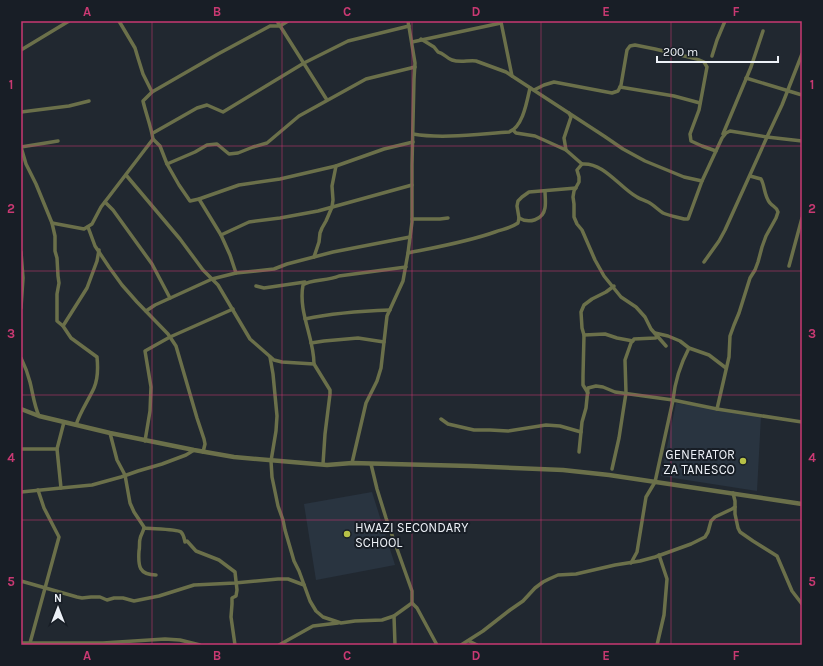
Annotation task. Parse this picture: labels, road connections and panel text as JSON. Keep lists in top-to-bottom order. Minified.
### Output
{"places":["GENERATOR ZA TANESCO","HWAZI SECONDARY SCHOOL"],"scale_bar":"200 m","north":"top","grid":{"columns":["A","B","C","D","E","F"],"rows":["1","2","3","4","5"]}}
